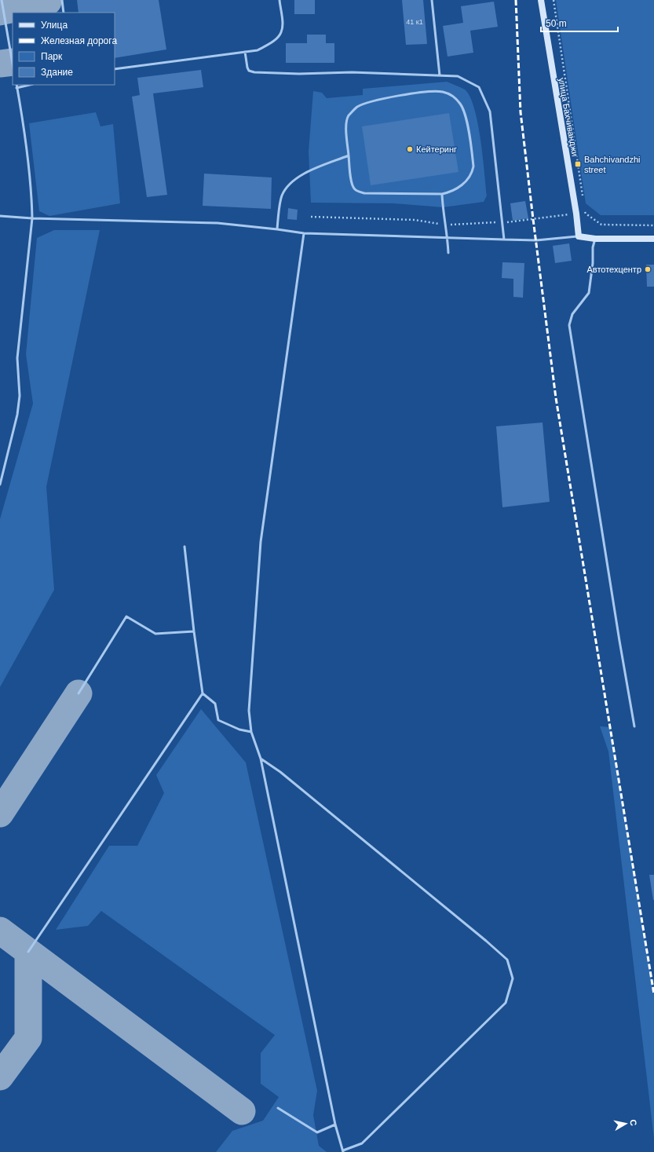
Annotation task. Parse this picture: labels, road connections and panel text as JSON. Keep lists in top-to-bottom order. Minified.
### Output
{"streets":{"main road":["улица Бахчиванджи"]},"places":{"other":["Кейтеринг","Автотехцентр"],"transit":["Bahchivandzhi street"]},"house_numbers":["41 к1"],"legend":["Улица","Железная дорога","Парк","Здание"],"scale_bar":"50 m","north":"right"}
